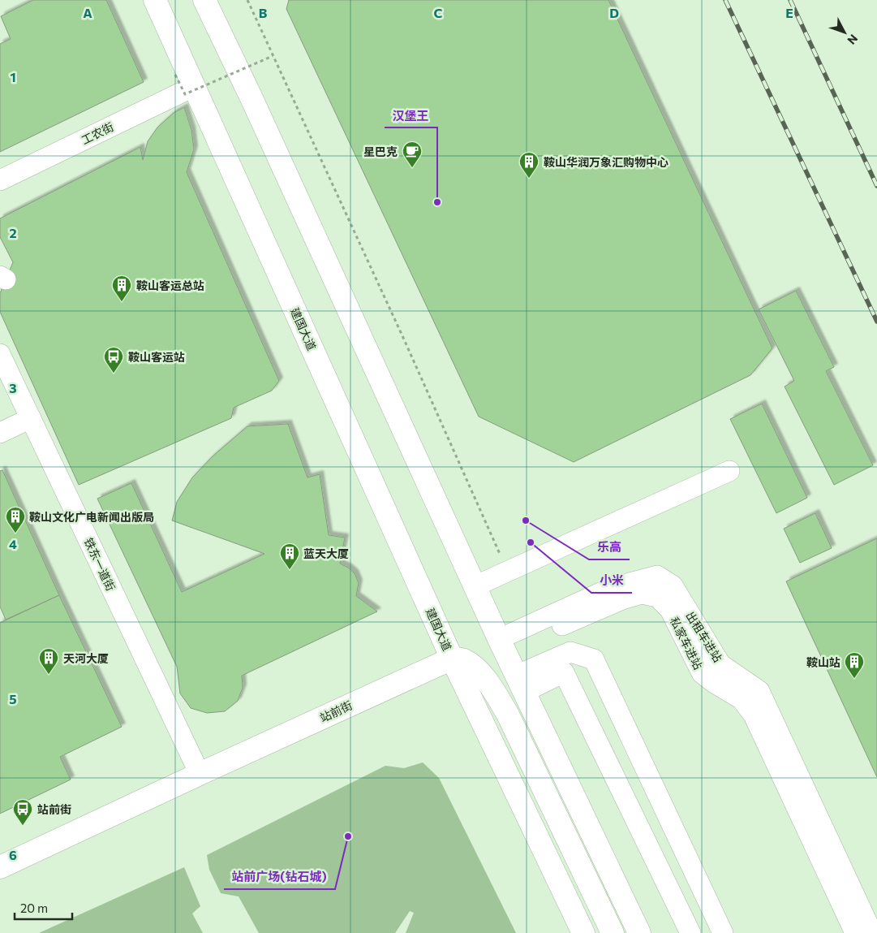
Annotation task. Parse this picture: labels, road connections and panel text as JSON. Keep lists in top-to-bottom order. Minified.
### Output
{"streets":{"main road":["建国大道","站前街"],"street":["工农街","铁东一道街","出租车进站","私家车进站"]},"crossings":[["工农街","建国大道"],["建国大道","站前街"],["铁东一道街","站前街"],["出租车进站","私家车进站"]],"places":{"cafe":["星巴克"],"building":["鞍山华润万象汇购物中心","鞍山客运总站","鞍山文化广电新闻出版局","蓝天大厦","天河大厦","鞍山站"],"other":["汉堡王","乐高","小米","站前广场(钻石城)"],"bus stop":["鞍山客运站","站前街"]},"scale_bar":"20 m","north":"bottom right","grid":{"columns":["A","B","C","D","E"],"rows":["1","2","3","4","5","6"]}}
